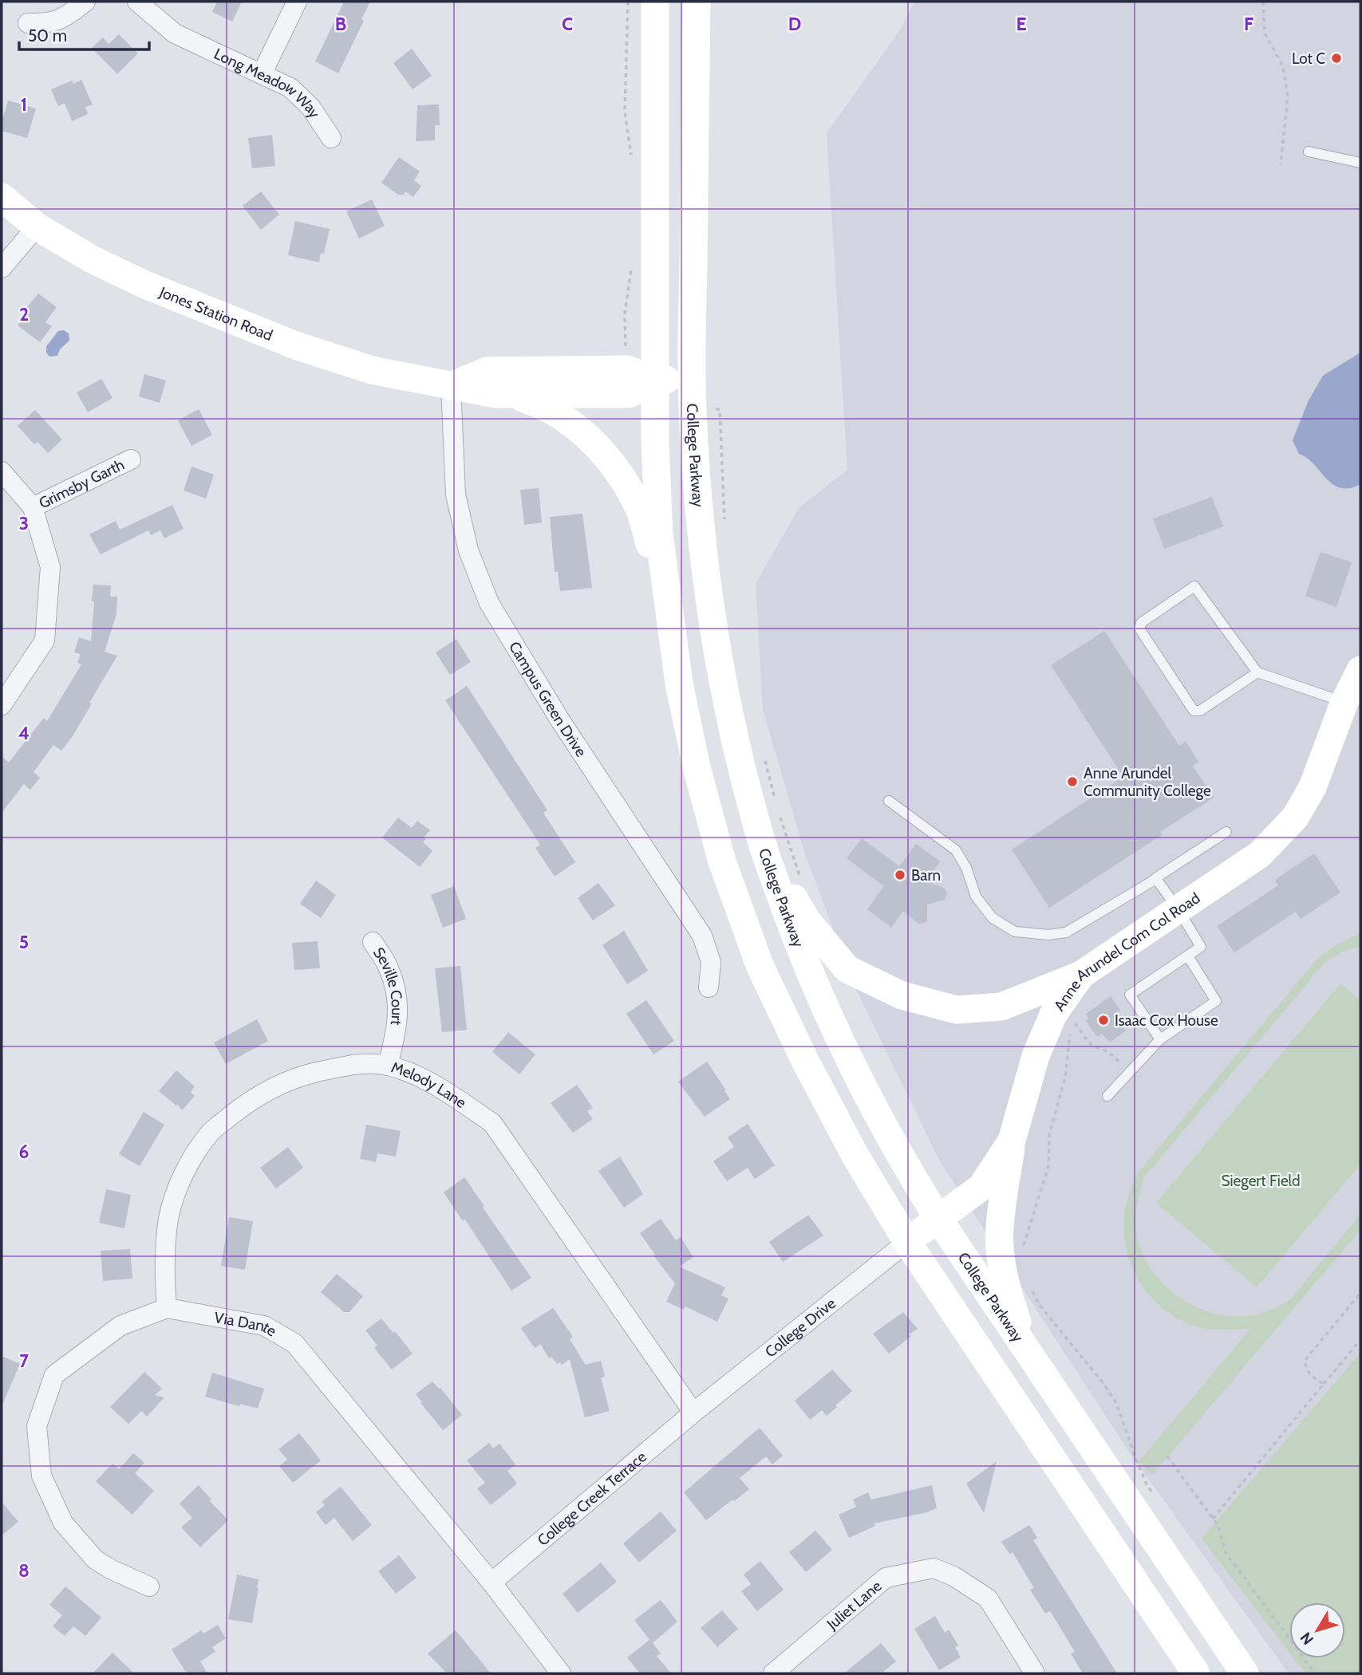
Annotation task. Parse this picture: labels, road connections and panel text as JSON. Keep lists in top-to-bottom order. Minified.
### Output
{"streets":{"main road":["Jones Station Road","College Parkway","Anne Arundel Com Col Road"],"street":["Long Meadow Way","Grimsby Garth","Campus Green Drive","Seville Court","Melody Lane","Via Dante","College Drive","College Creek Terrace","Juliet Lane"]},"crossings":[["Jones Station Road","College Parkway"],["Jones Station Road","Campus Green Drive"],["College Parkway","Anne Arundel Com Col Road"],["Anne Arundel Com Col Road","College Drive"],["Seville Court","Melody Lane"],["Melody Lane","Via Dante"],["Melody Lane","College Drive"],["Melody Lane","College Creek Terrace"],["Via Dante","College Creek Terrace"],["College Drive","College Creek Terrace"]],"parks":["Siegert Field"],"places":["Lot C","Anne Arundel Community College","Barn","Isaac Cox House"],"scale_bar":"50 m","north":"bottom left","grid":{"columns":["B","C","D","E","F"],"rows":["1","2","3","4","5","6","7","8"]}}
